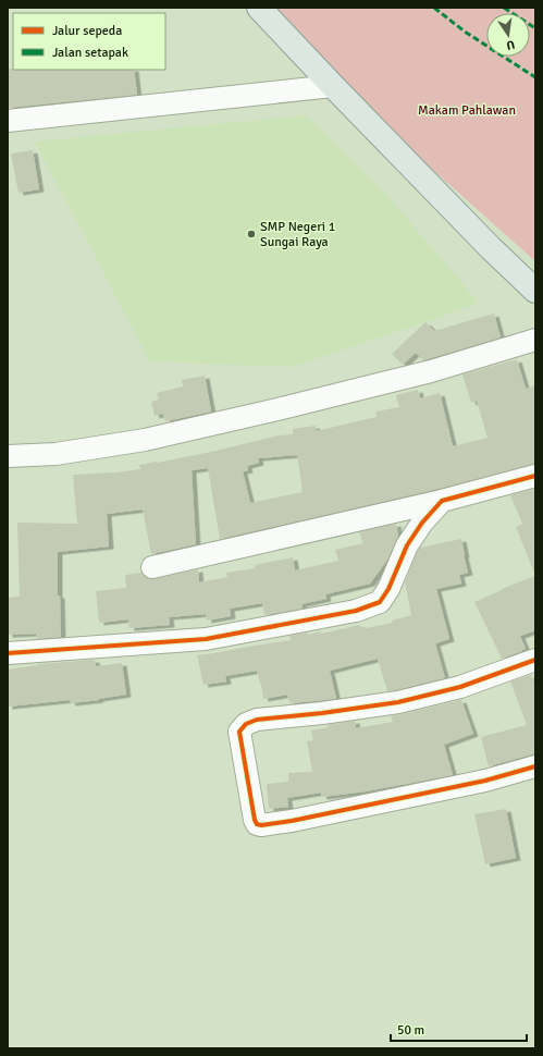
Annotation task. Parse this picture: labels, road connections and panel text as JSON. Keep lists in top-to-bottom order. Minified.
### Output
{"parks":["Makam Pahlawan"],"places":["SMP Negeri 1 Sungai Raya"],"legend":["Jalur sepeda","Jalan setapak"],"scale_bar":"50 m","north":"bottom"}
